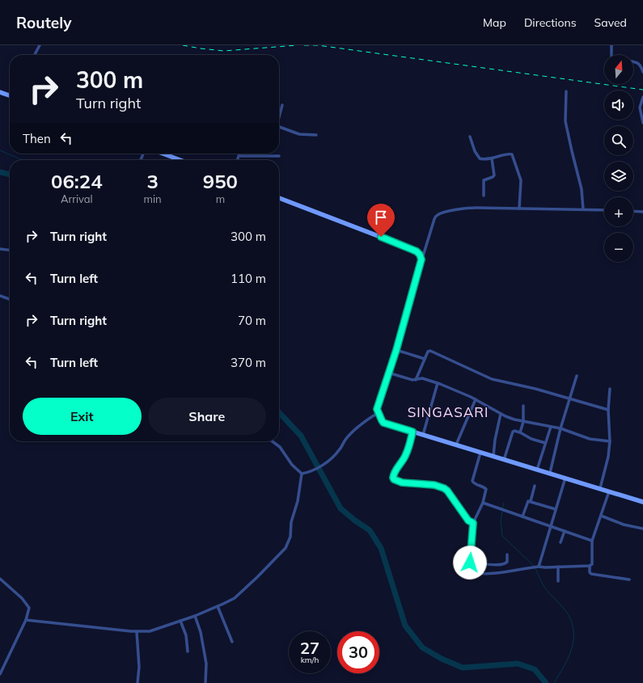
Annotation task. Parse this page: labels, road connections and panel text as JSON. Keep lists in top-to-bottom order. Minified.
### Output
{"districts":["SINGASARI"],"north":"top","page":{"header":"Routely","nav":["Map","Directions","Saved"],"map_buttons":["+","−"],"turn":["300 m","Turn right"],"then":"Then","eta":["06:24","Arrival","3","min","950","m"],"list":[{"name":"Turn right","value":"300 m"},{"name":"Turn left","value":"110 m"},{"name":"Turn right","value":"70 m"},{"name":"Turn left","value":"370 m"}],"buttons":["Exit","Share"],"speed":"27 km/h","limit":"30"}}
